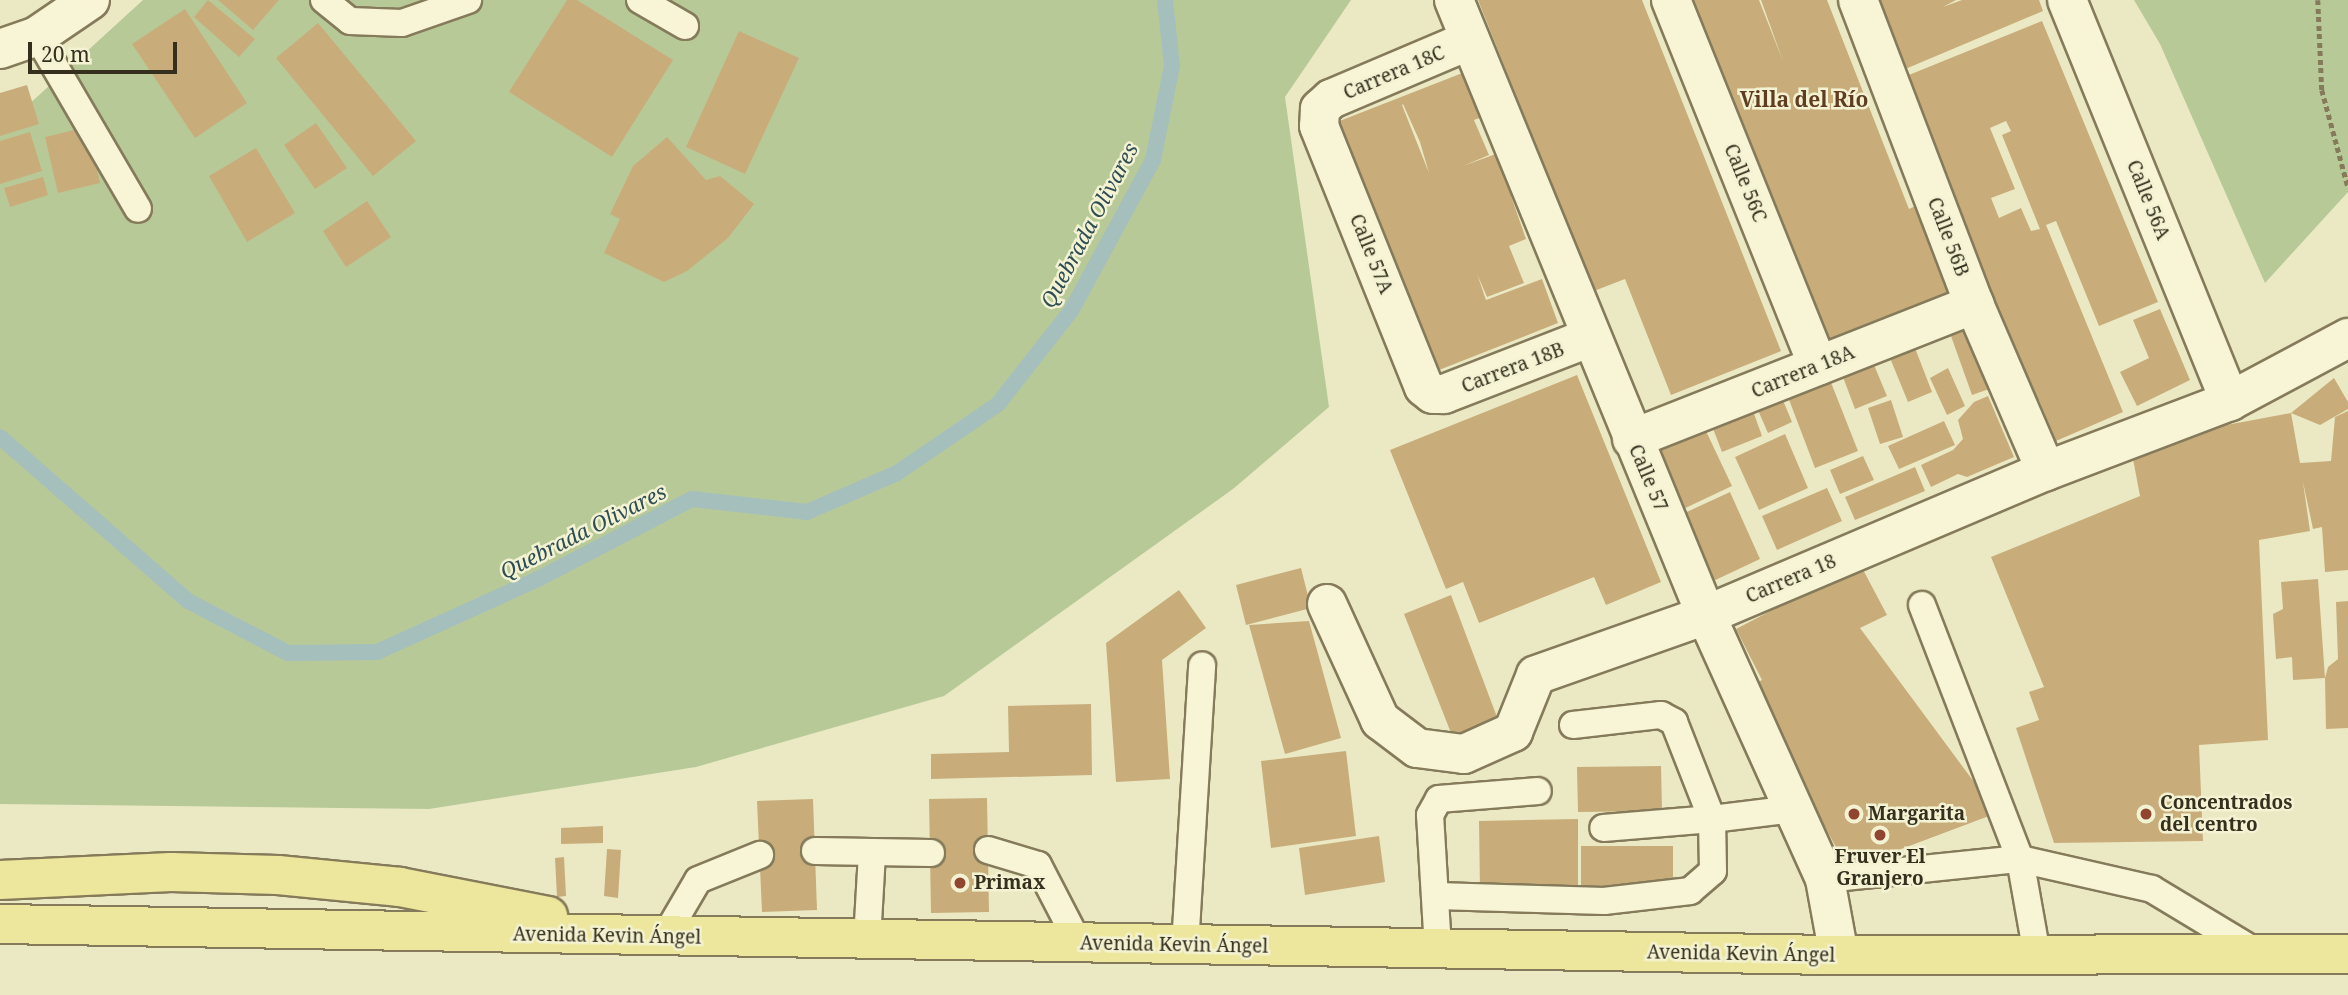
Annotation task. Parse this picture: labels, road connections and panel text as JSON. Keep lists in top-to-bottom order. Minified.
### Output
{"streets":{"main road":["Avenida Kevin Ángel"],"street":["Carrera 18C","Calle 56C","Calle 56A","Calle 56B","Calle 57A","Carrera 18B","Carrera 18A","Calle 57","Carrera 18"]},"crossings":[["Carrera 18C","Calle 57A"],["Carrera 18C","Calle 57"],["Calle 56C","Carrera 18A"],["Calle 56A","Carrera 18"],["Calle 56B","Carrera 18A"],["Calle 56B","Carrera 18"],["Calle 57A","Carrera 18B"],["Carrera 18B","Calle 57"],["Carrera 18A","Calle 57"],["Calle 57","Carrera 18"],["Calle 57","Avenida Kevin Ángel"]],"districts":["Villa del Río"],"water":["Quebrada Olivares"],"places":["Margarita","Concentrados del centro","Fruver El Granjero","Primax"],"scale_bar":"20 m"}
